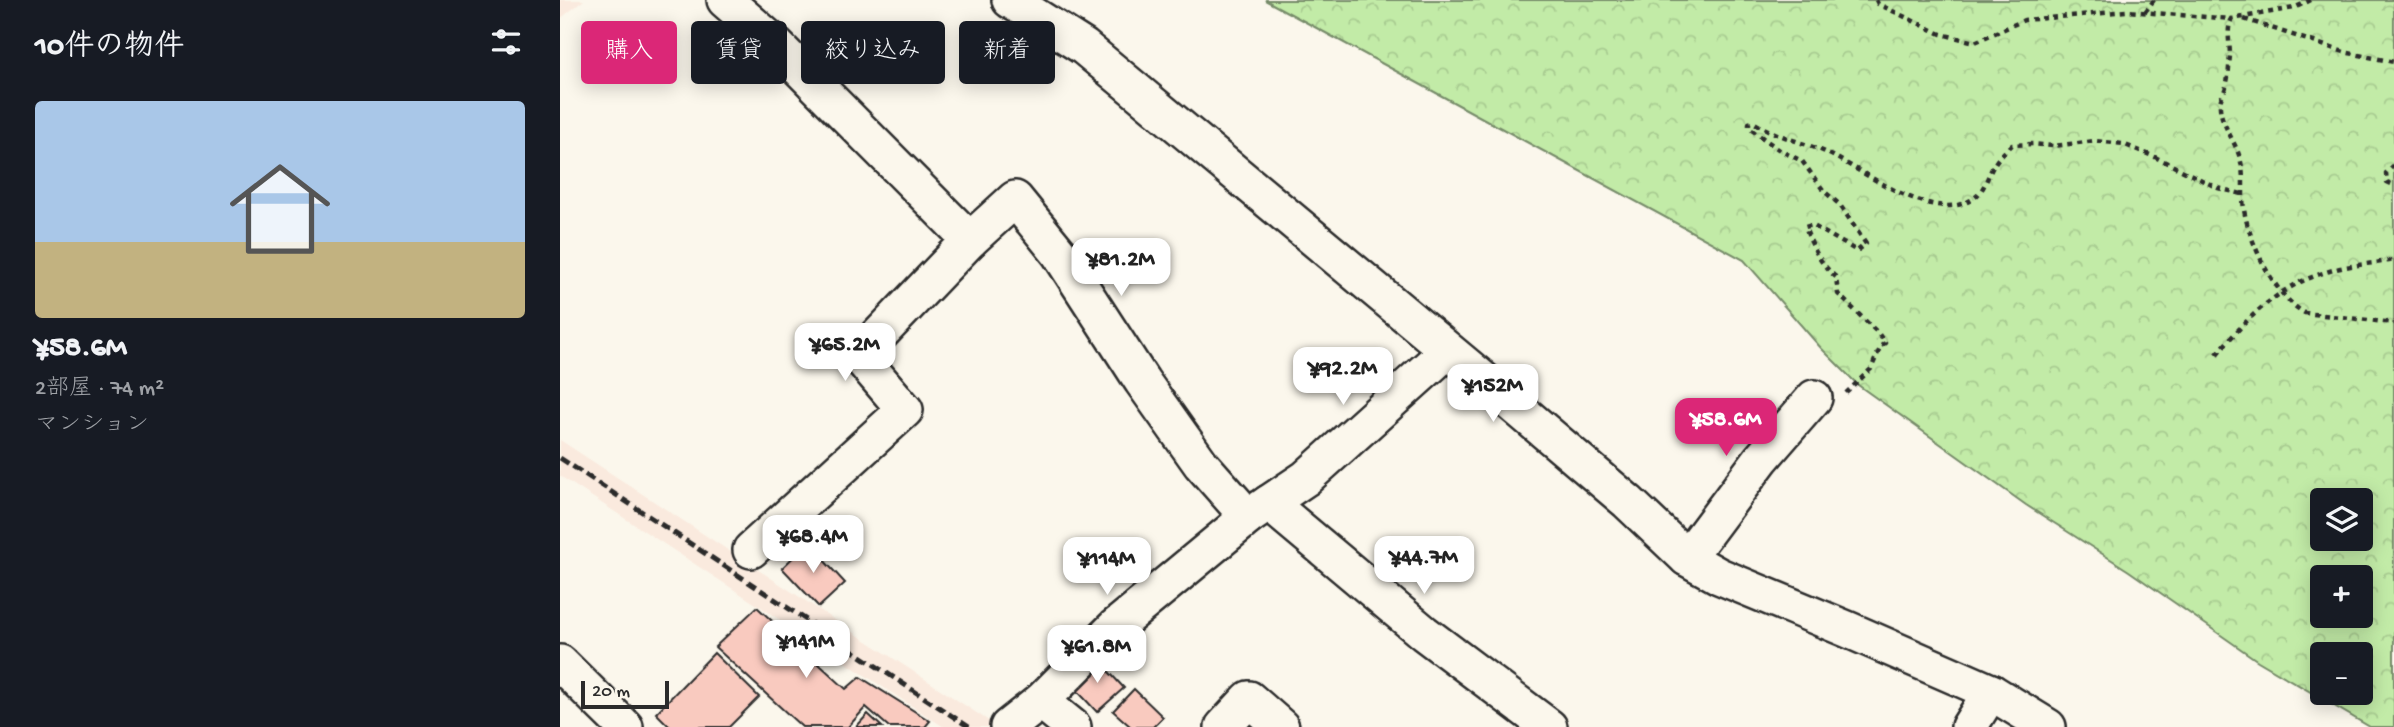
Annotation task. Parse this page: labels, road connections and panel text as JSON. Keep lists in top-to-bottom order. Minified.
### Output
{"scale_bar":"20 m","page":{"heading":"10件の物件","chip":["購入","賃貸","絞り込み","新着"],"list":[{"name":"¥58.6M","note":"2部屋 · 74 m² · マンション"}],"price":["¥81.2M","¥65.2M","¥92.2M","¥152M","¥58.6M","¥68.4M","¥44.7M","¥114M","¥141M","¥61.8M"],"map_buttons":["+","−"],"scale":"20 m"}}
